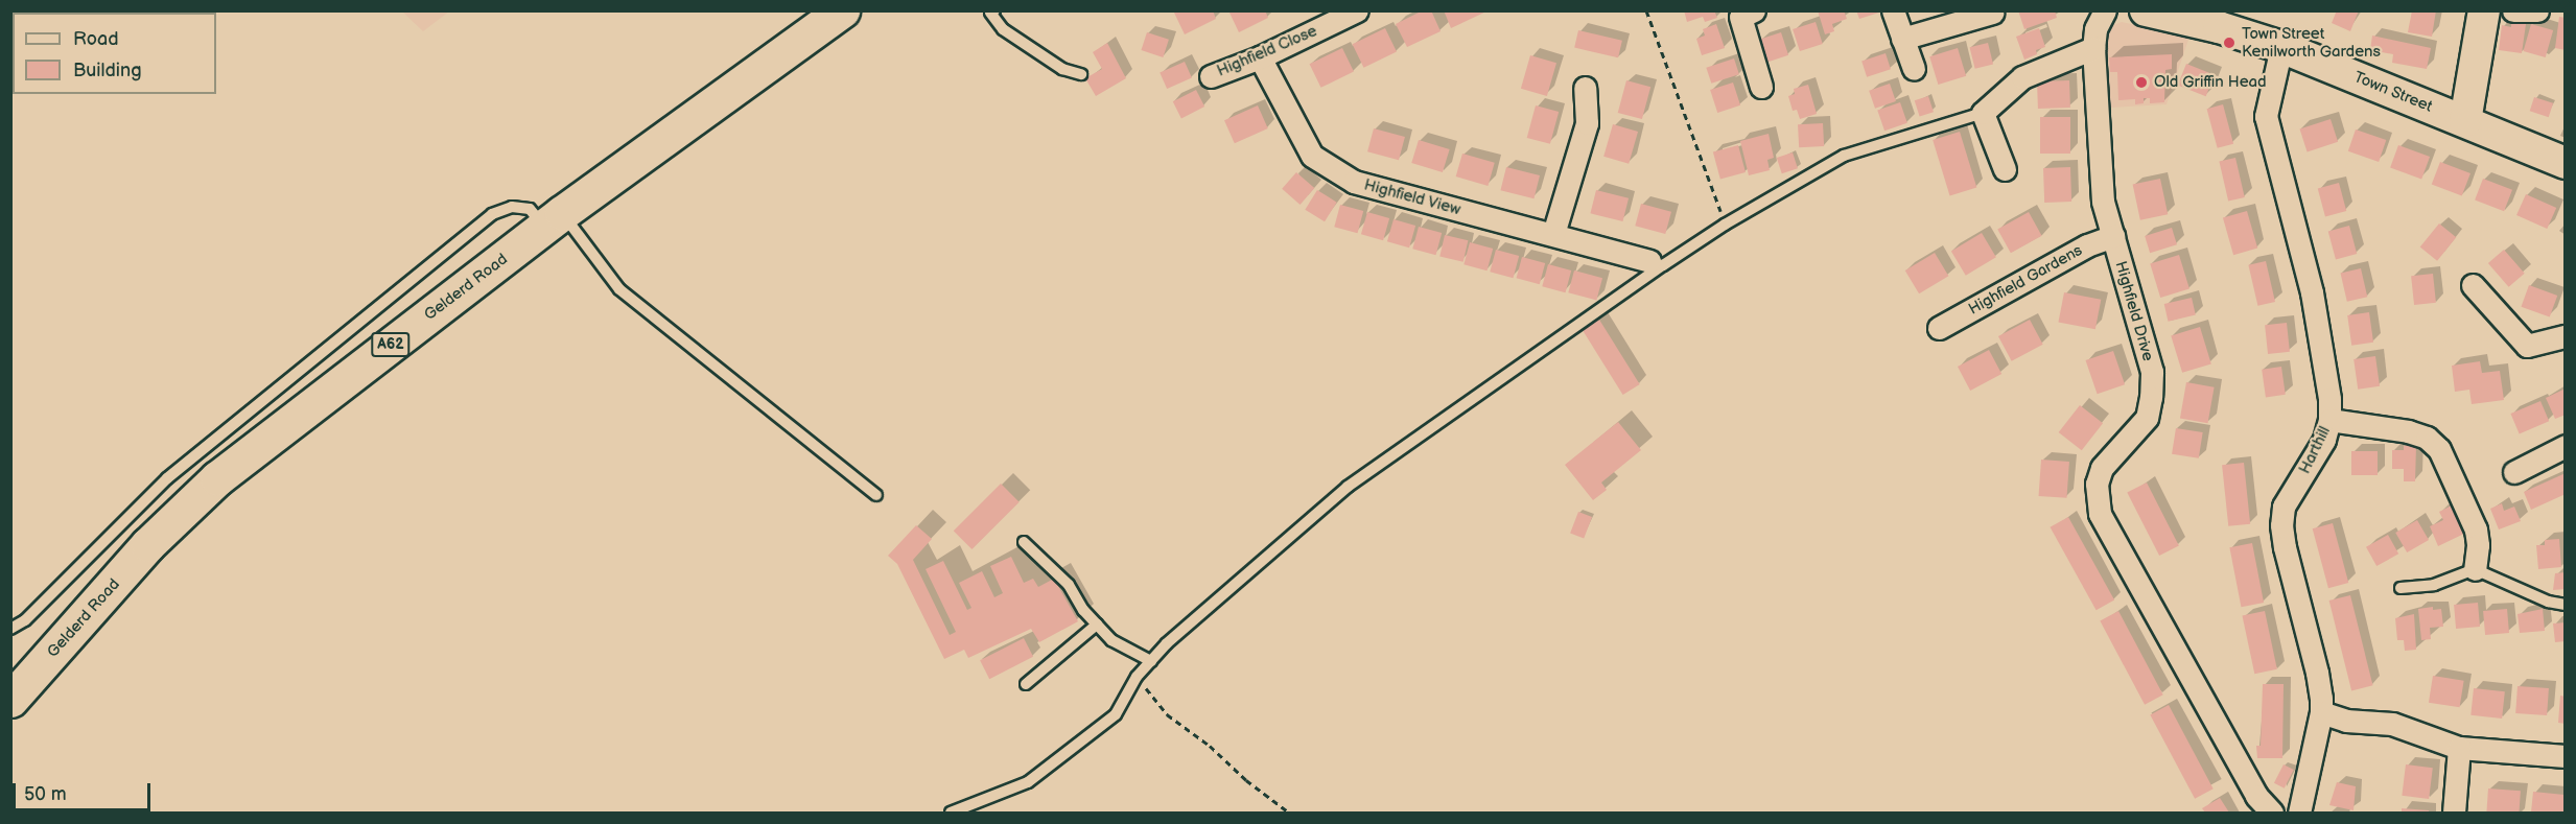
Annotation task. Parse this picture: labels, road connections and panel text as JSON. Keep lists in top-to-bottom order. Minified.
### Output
{"streets":{"main road":["Town Street","Gelderd Road","A62"],"street":["Highfield Close","Highfield View","Highfield Gardens","Highfield Drive","Harthill"]},"crossings":[["Highfield Close","Highfield View"],["Town Street","Harthill"],["Highfield Gardens","Highfield Drive"]],"places":["Town Street Kenilworth Gardens","Old Griffin Head"],"legend":["Road","Building"],"scale_bar":"50 m"}
